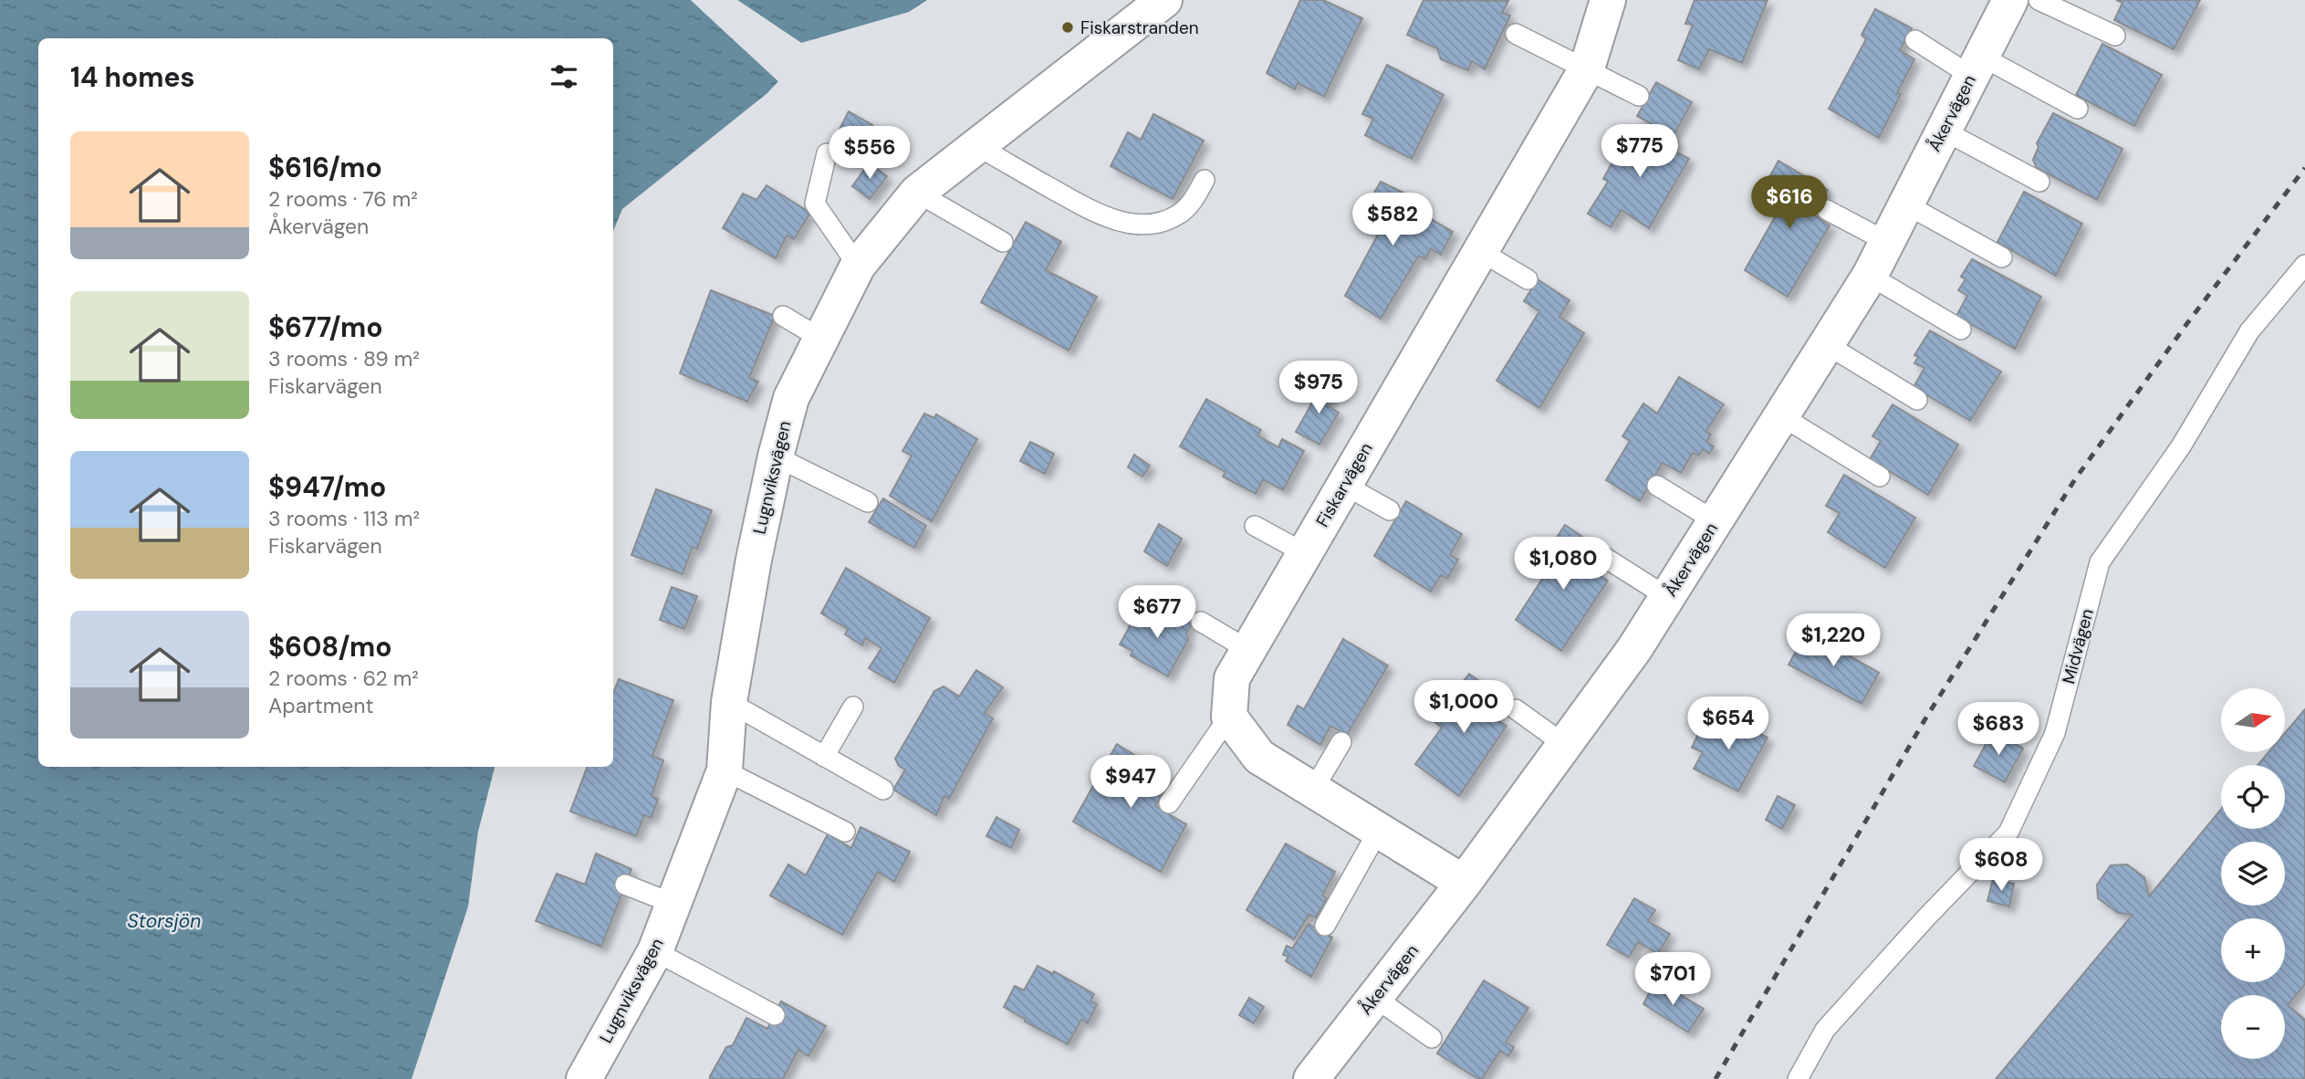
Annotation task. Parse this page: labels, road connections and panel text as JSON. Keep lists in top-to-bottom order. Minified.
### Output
{"streets":{"street":["Åkervägen","Lugnviksvägen","Fiskarvägen"],"lane":["Midvägen"]},"water":["Storsjön"],"places":["Fiskarstranden"],"north":"right","page":{"heading":"14 homes","list":[{"name":"$616/mo","note":"2 rooms · 76 m² · Åkervägen"},{"name":"$677/mo","note":"3 rooms · 89 m² · Fiskarvägen"},{"name":"$947/mo","note":"3 rooms · 113 m² · Fiskarvägen"},{"name":"$608/mo","note":"2 rooms · 62 m² · Apartment"}],"price":["$775","$556","$616","$582","$975","$1,080","$677","$1,220","$1,000","$654","$683","$947","$608","$701"],"map_buttons":["+","−"]}}
